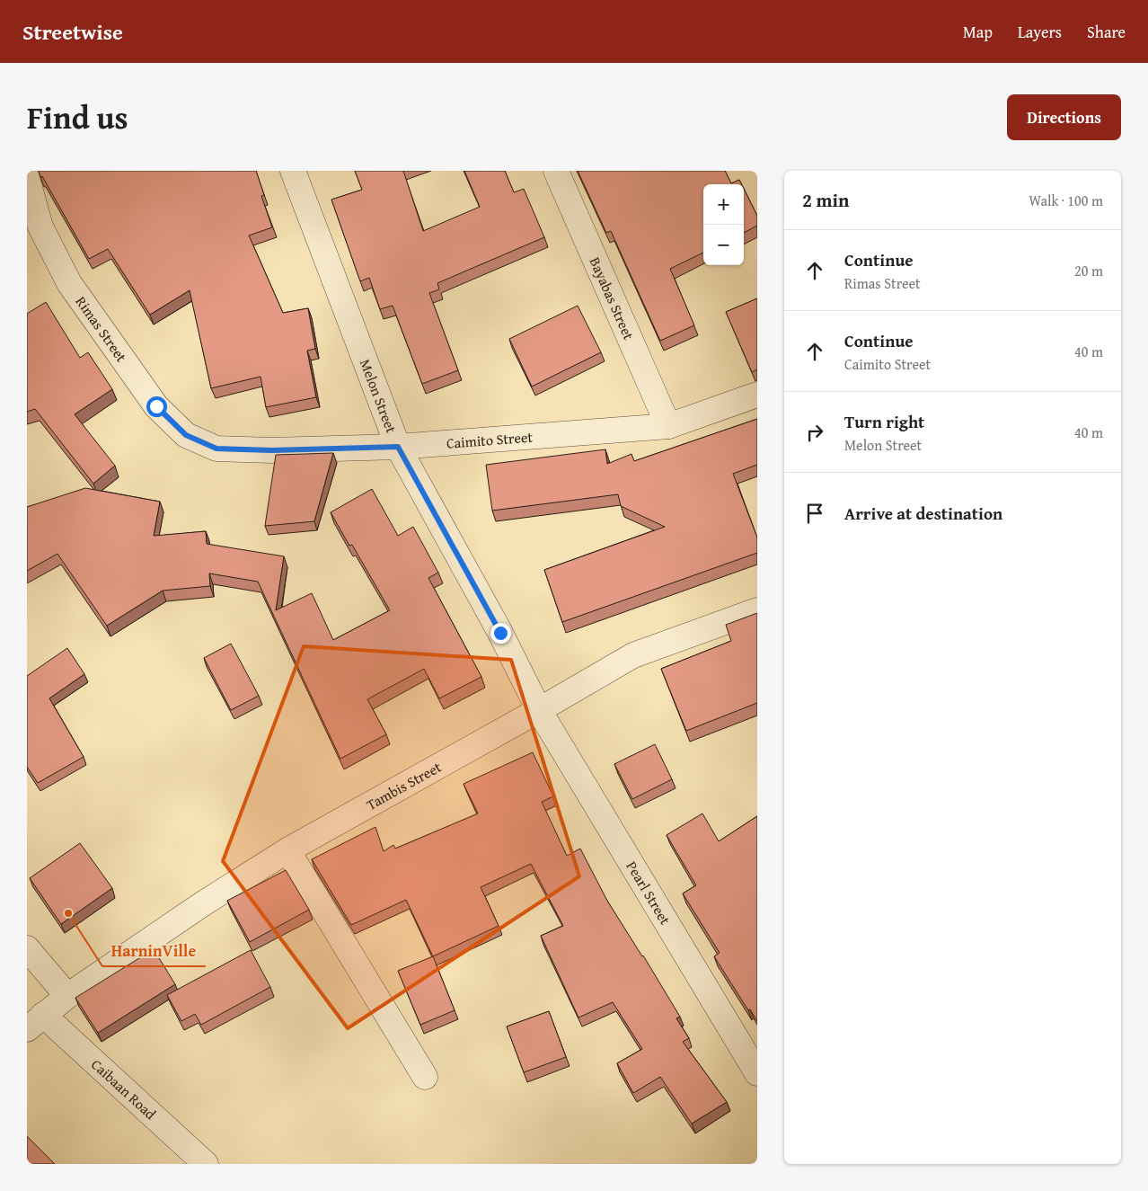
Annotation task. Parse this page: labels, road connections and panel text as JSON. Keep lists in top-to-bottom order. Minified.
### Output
{"streets":{"street":["Bayabas Street","Rimas Street","Melon Street","Caimito Street","Tambis Street","Pearl Street","Caibaan Road"]},"crossings":[["Bayabas Street","Caimito Street"],["Rimas Street","Caimito Street"],["Melon Street","Caimito Street"],["Melon Street","Tambis Street"],["Melon Street","Pearl Street"],["Tambis Street","Pearl Street"],["Tambis Street","Caibaan Road"]],"places":["HarninVille"],"page":{"header":"Streetwise","nav":["Map","Layers","Share"],"title":"Find us","buttons":"Directions","heading":["2 min","Walk · 100 m"],"map_buttons":["+","−"],"list":[["Continue","Rimas Street","20 m"],["Continue","Caimito Street","40 m"],["Turn right","Melon Street","40 m"],"Arrive at destination"]}}
